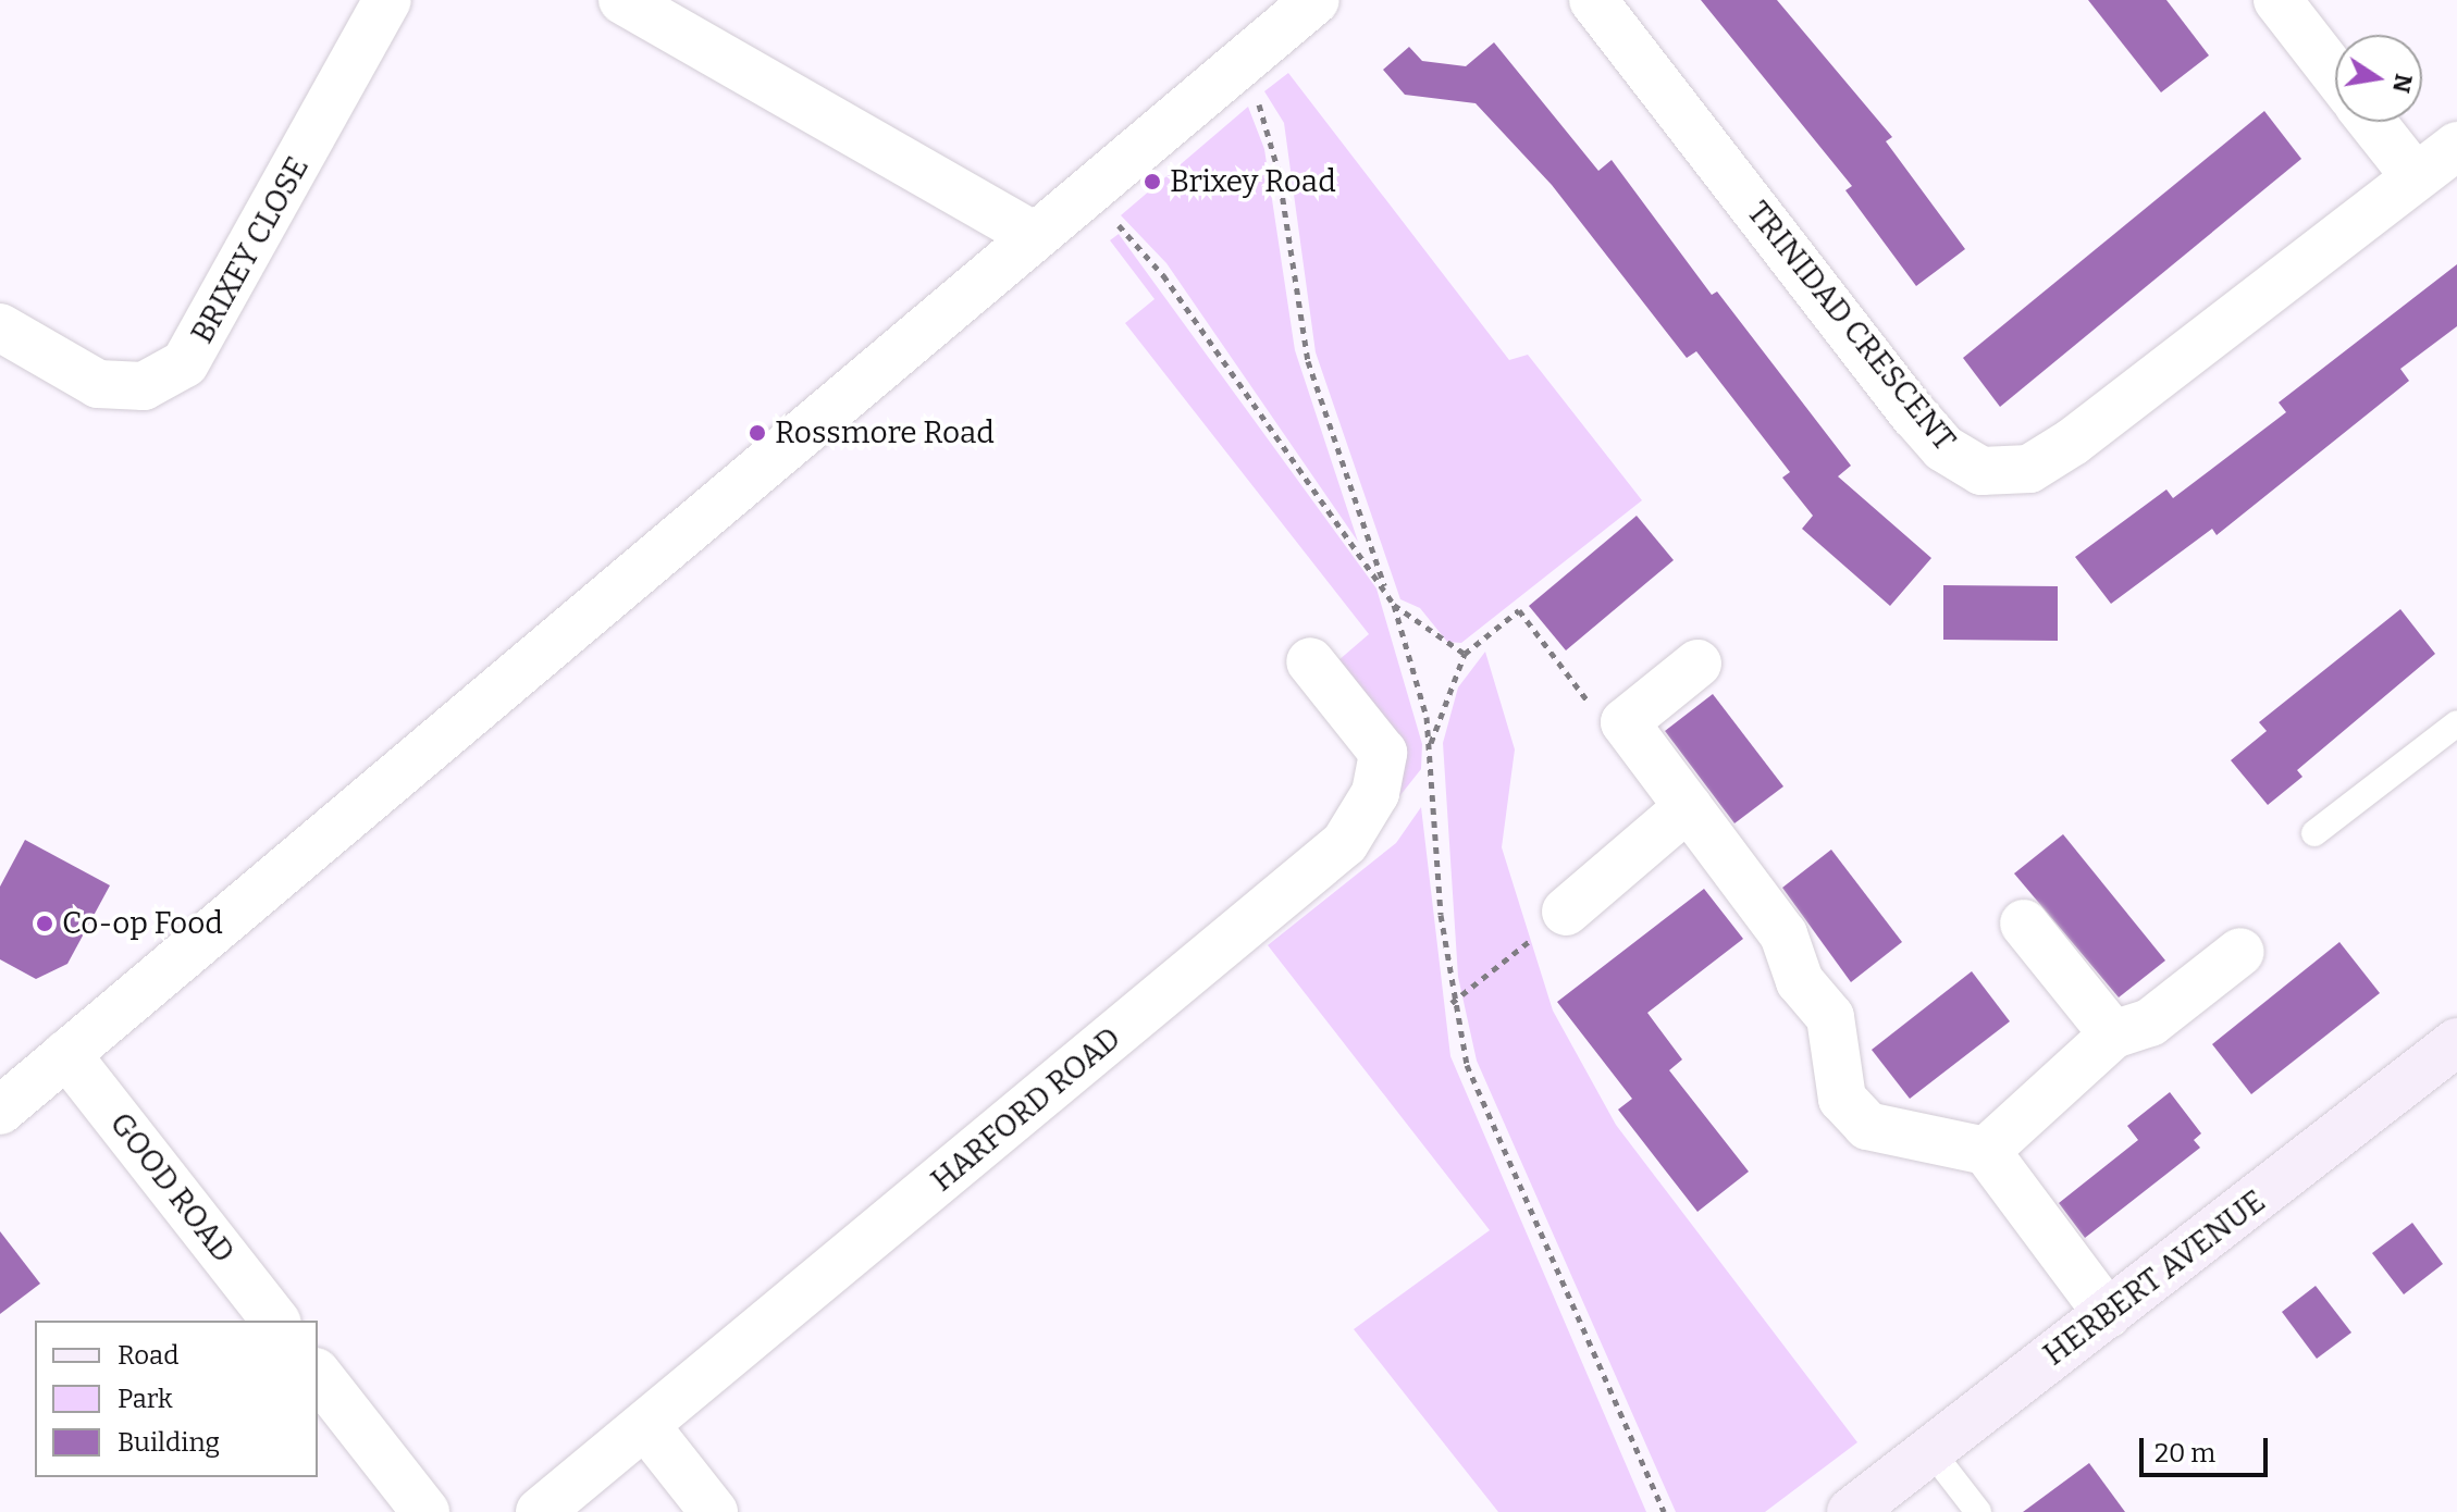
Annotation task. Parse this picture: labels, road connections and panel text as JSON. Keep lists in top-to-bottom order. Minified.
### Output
{"streets":{"street":["BRIXEY CLOSE","TRINIDAD CRESCENT","HARFORD ROAD","GOOD ROAD","HERBERT AVENUE"]},"places":["Brixey Road","Rossmore Road","Co-op Food"],"legend":["Road","Park","Building"],"scale_bar":"20 m","north":"right"}
